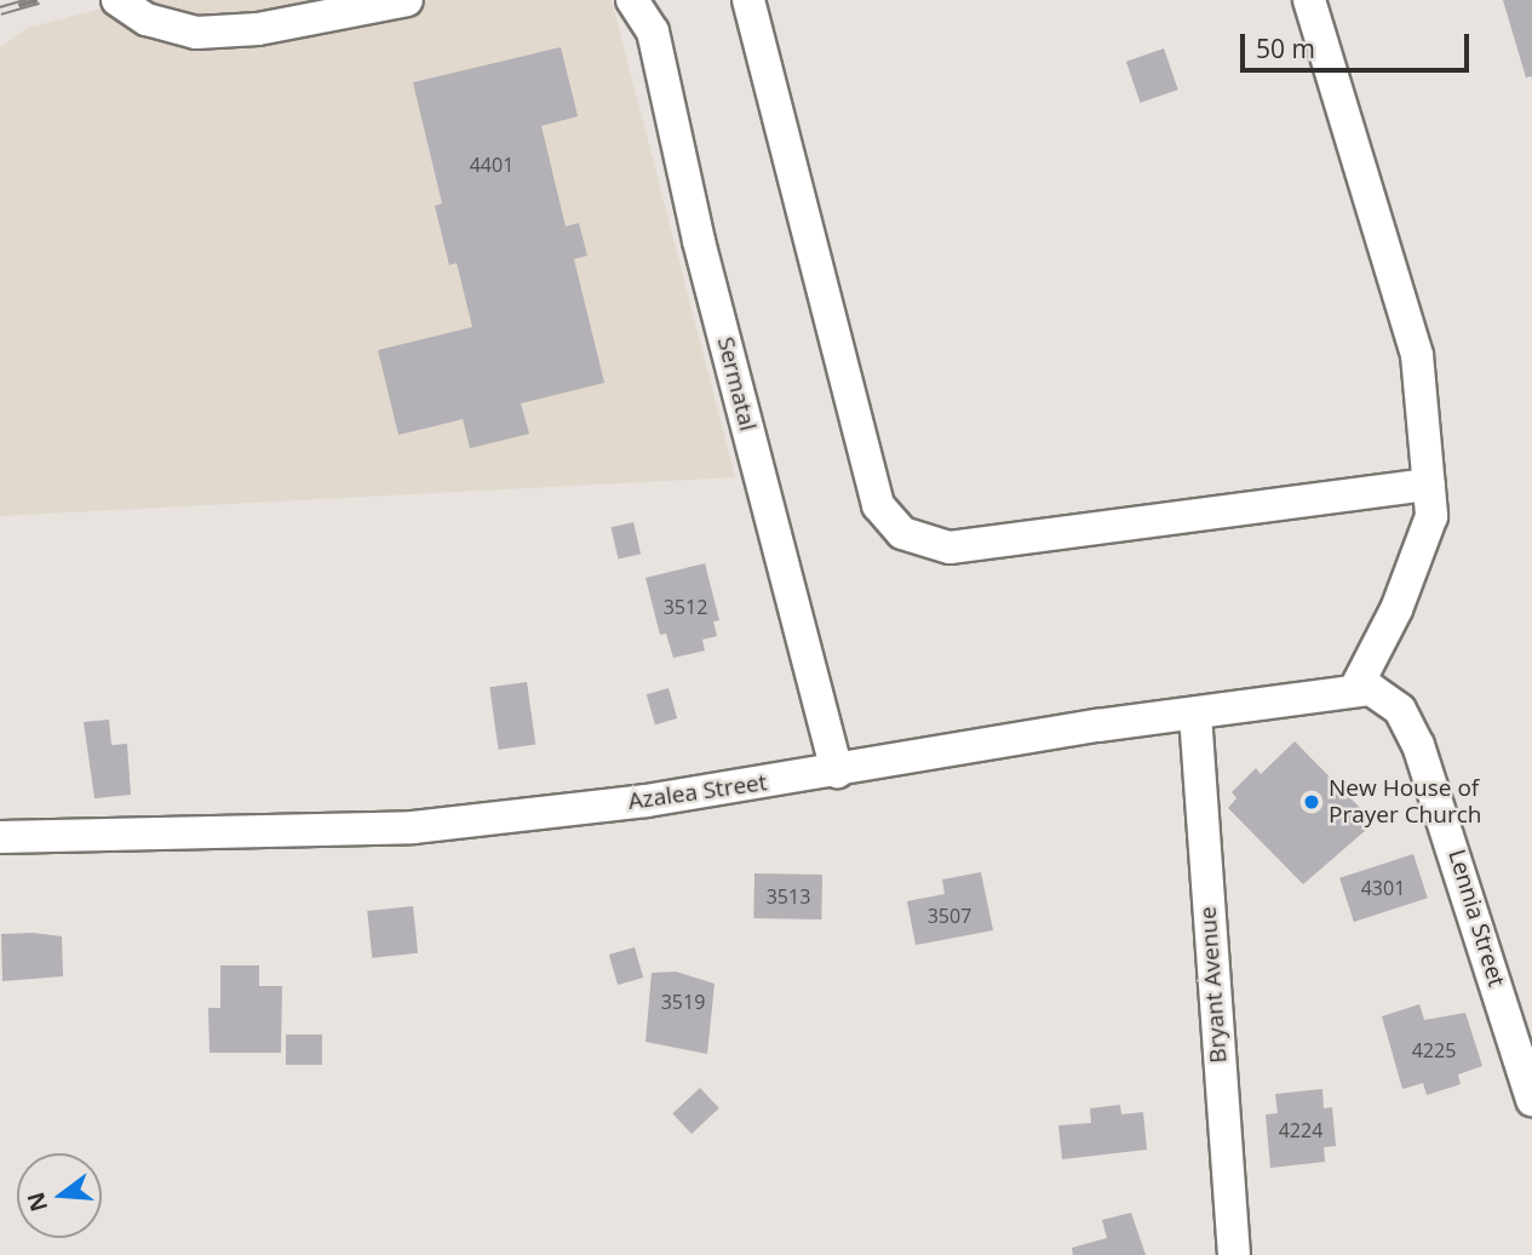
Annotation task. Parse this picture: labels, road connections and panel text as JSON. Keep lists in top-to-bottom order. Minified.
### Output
{"streets":{"street":["Sermatal","Azalea Street","Lennia Street","Bryant Avenue"]},"crossings":[["Sermatal","Azalea Street"],["Azalea Street","Lennia Street"],["Azalea Street","Bryant Avenue"]],"places":["New House of Prayer Church"],"house_numbers":["4401","3512","4301","3513","3507","3519","4225","4224"],"scale_bar":"50 m","north":"left"}
